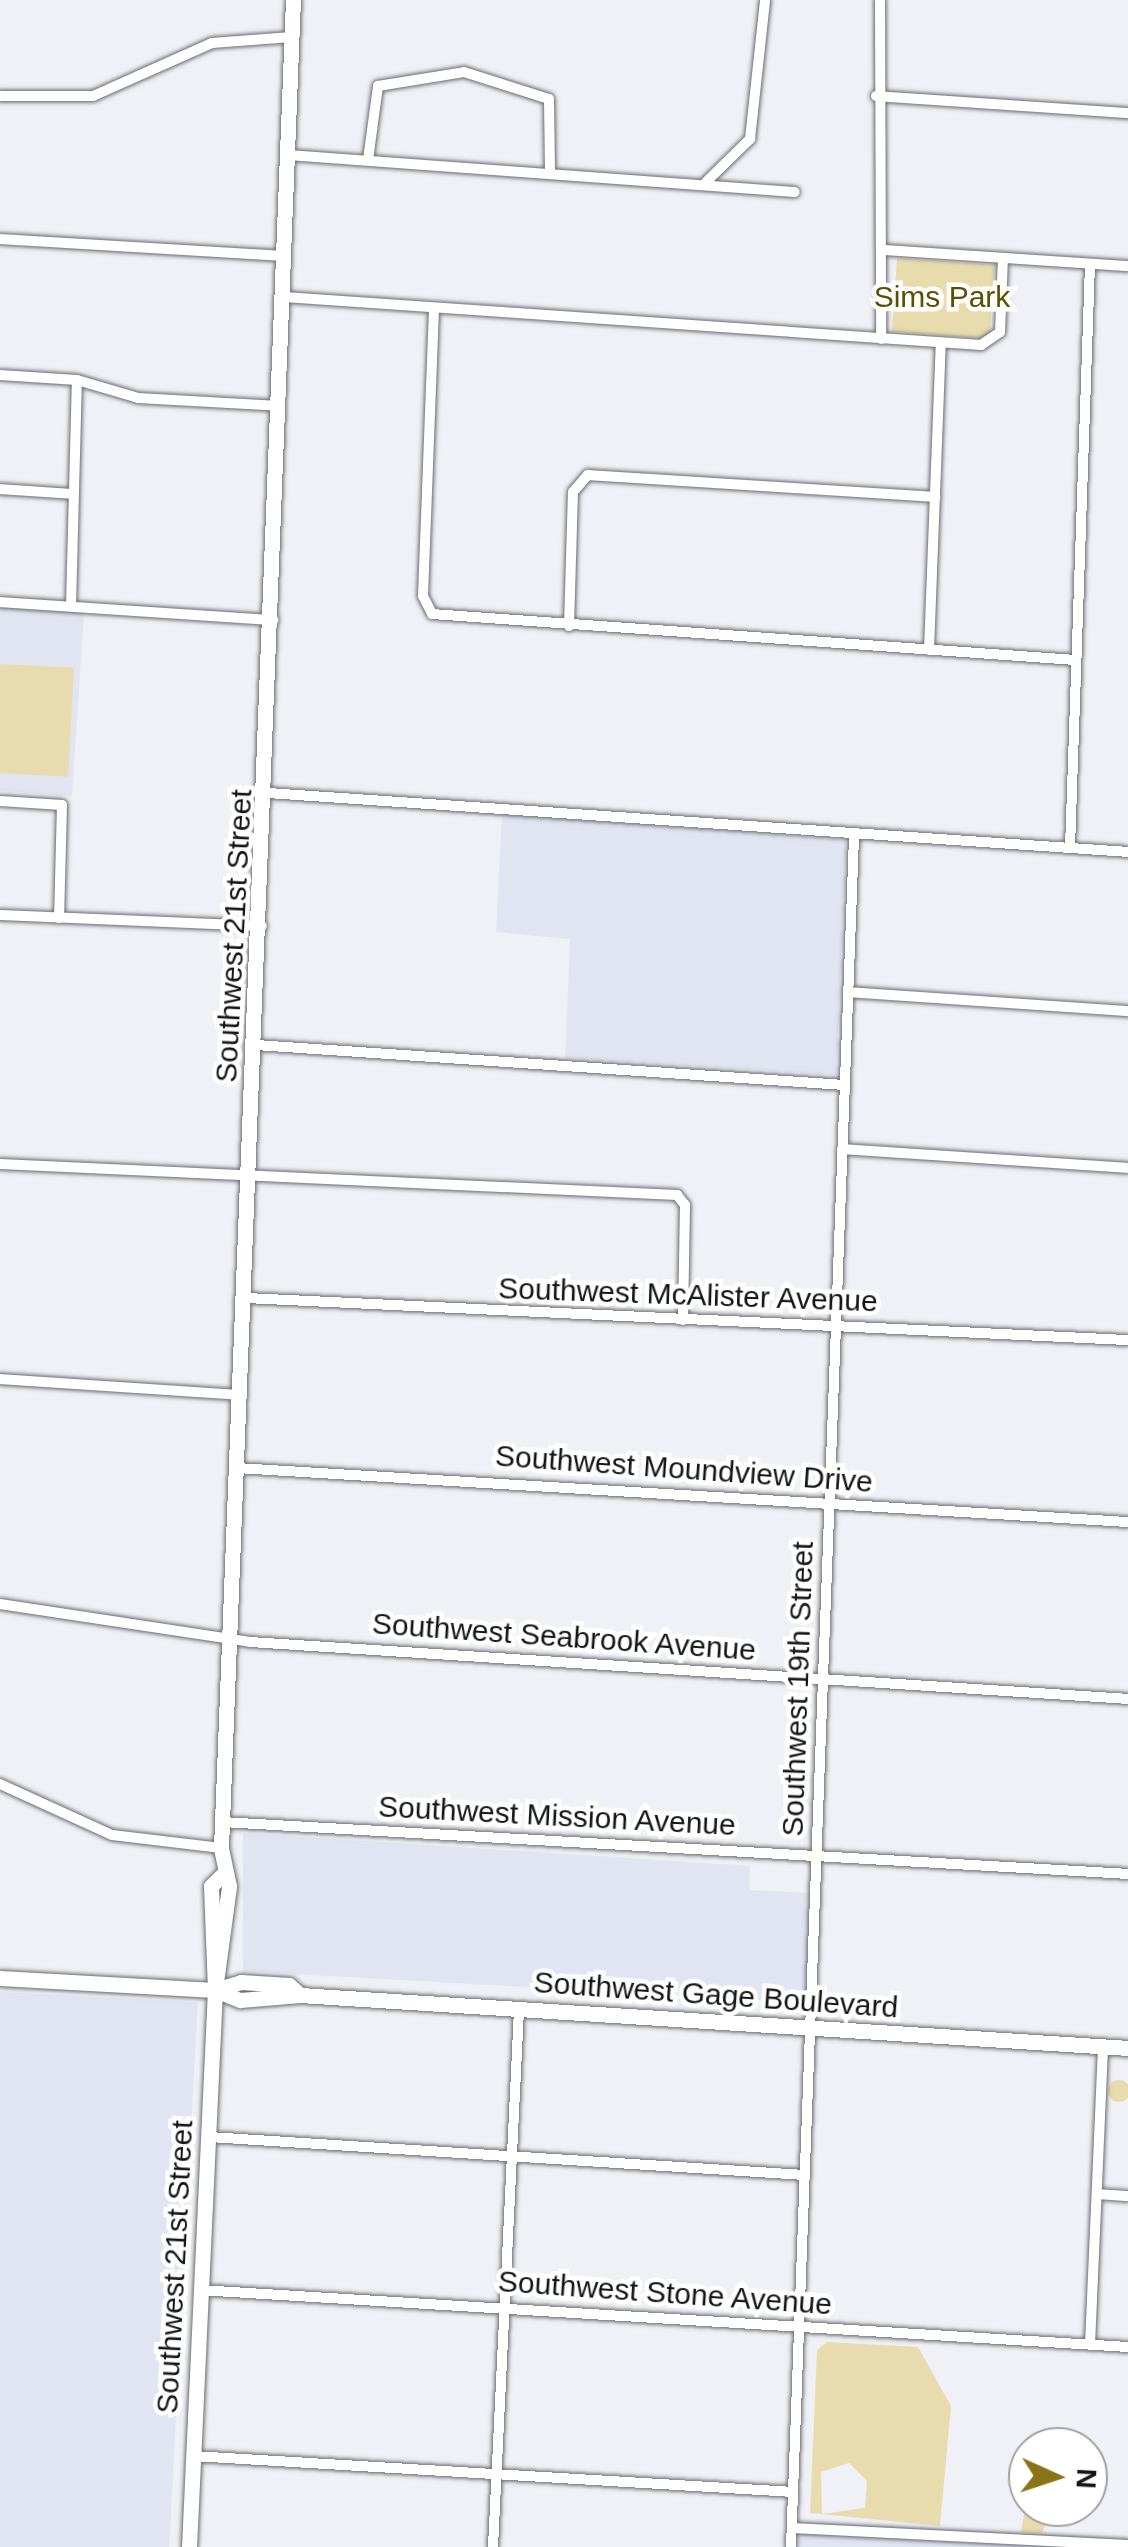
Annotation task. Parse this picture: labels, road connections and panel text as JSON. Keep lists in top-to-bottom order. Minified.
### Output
{"streets":{"main road":["Southwest 21st Street","Southwest Gage Boulevard"],"street":["Southwest McAlister Avenue","Southwest Moundview Drive","Southwest Seabrook Avenue","Southwest 19th Street","Southwest Mission Avenue","Southwest Stone Avenue"]},"crossings":[["Southwest 21st Street","Southwest McAlister Avenue"],["Southwest 21st Street","Southwest Moundview Drive"],["Southwest 21st Street","Southwest Seabrook Avenue"],["Southwest 21st Street","Southwest Mission Avenue"],["Southwest 21st Street","Southwest Gage Boulevard"],["Southwest 21st Street","Southwest Stone Avenue"],["Southwest McAlister Avenue","Southwest 19th Street"],["Southwest Moundview Drive","Southwest 19th Street"],["Southwest Seabrook Avenue","Southwest 19th Street"],["Southwest 19th Street","Southwest Mission Avenue"],["Southwest 19th Street","Southwest Gage Boulevard"],["Southwest 19th Street","Southwest Stone Avenue"]],"parks":["Sims Park"],"north":"right"}
